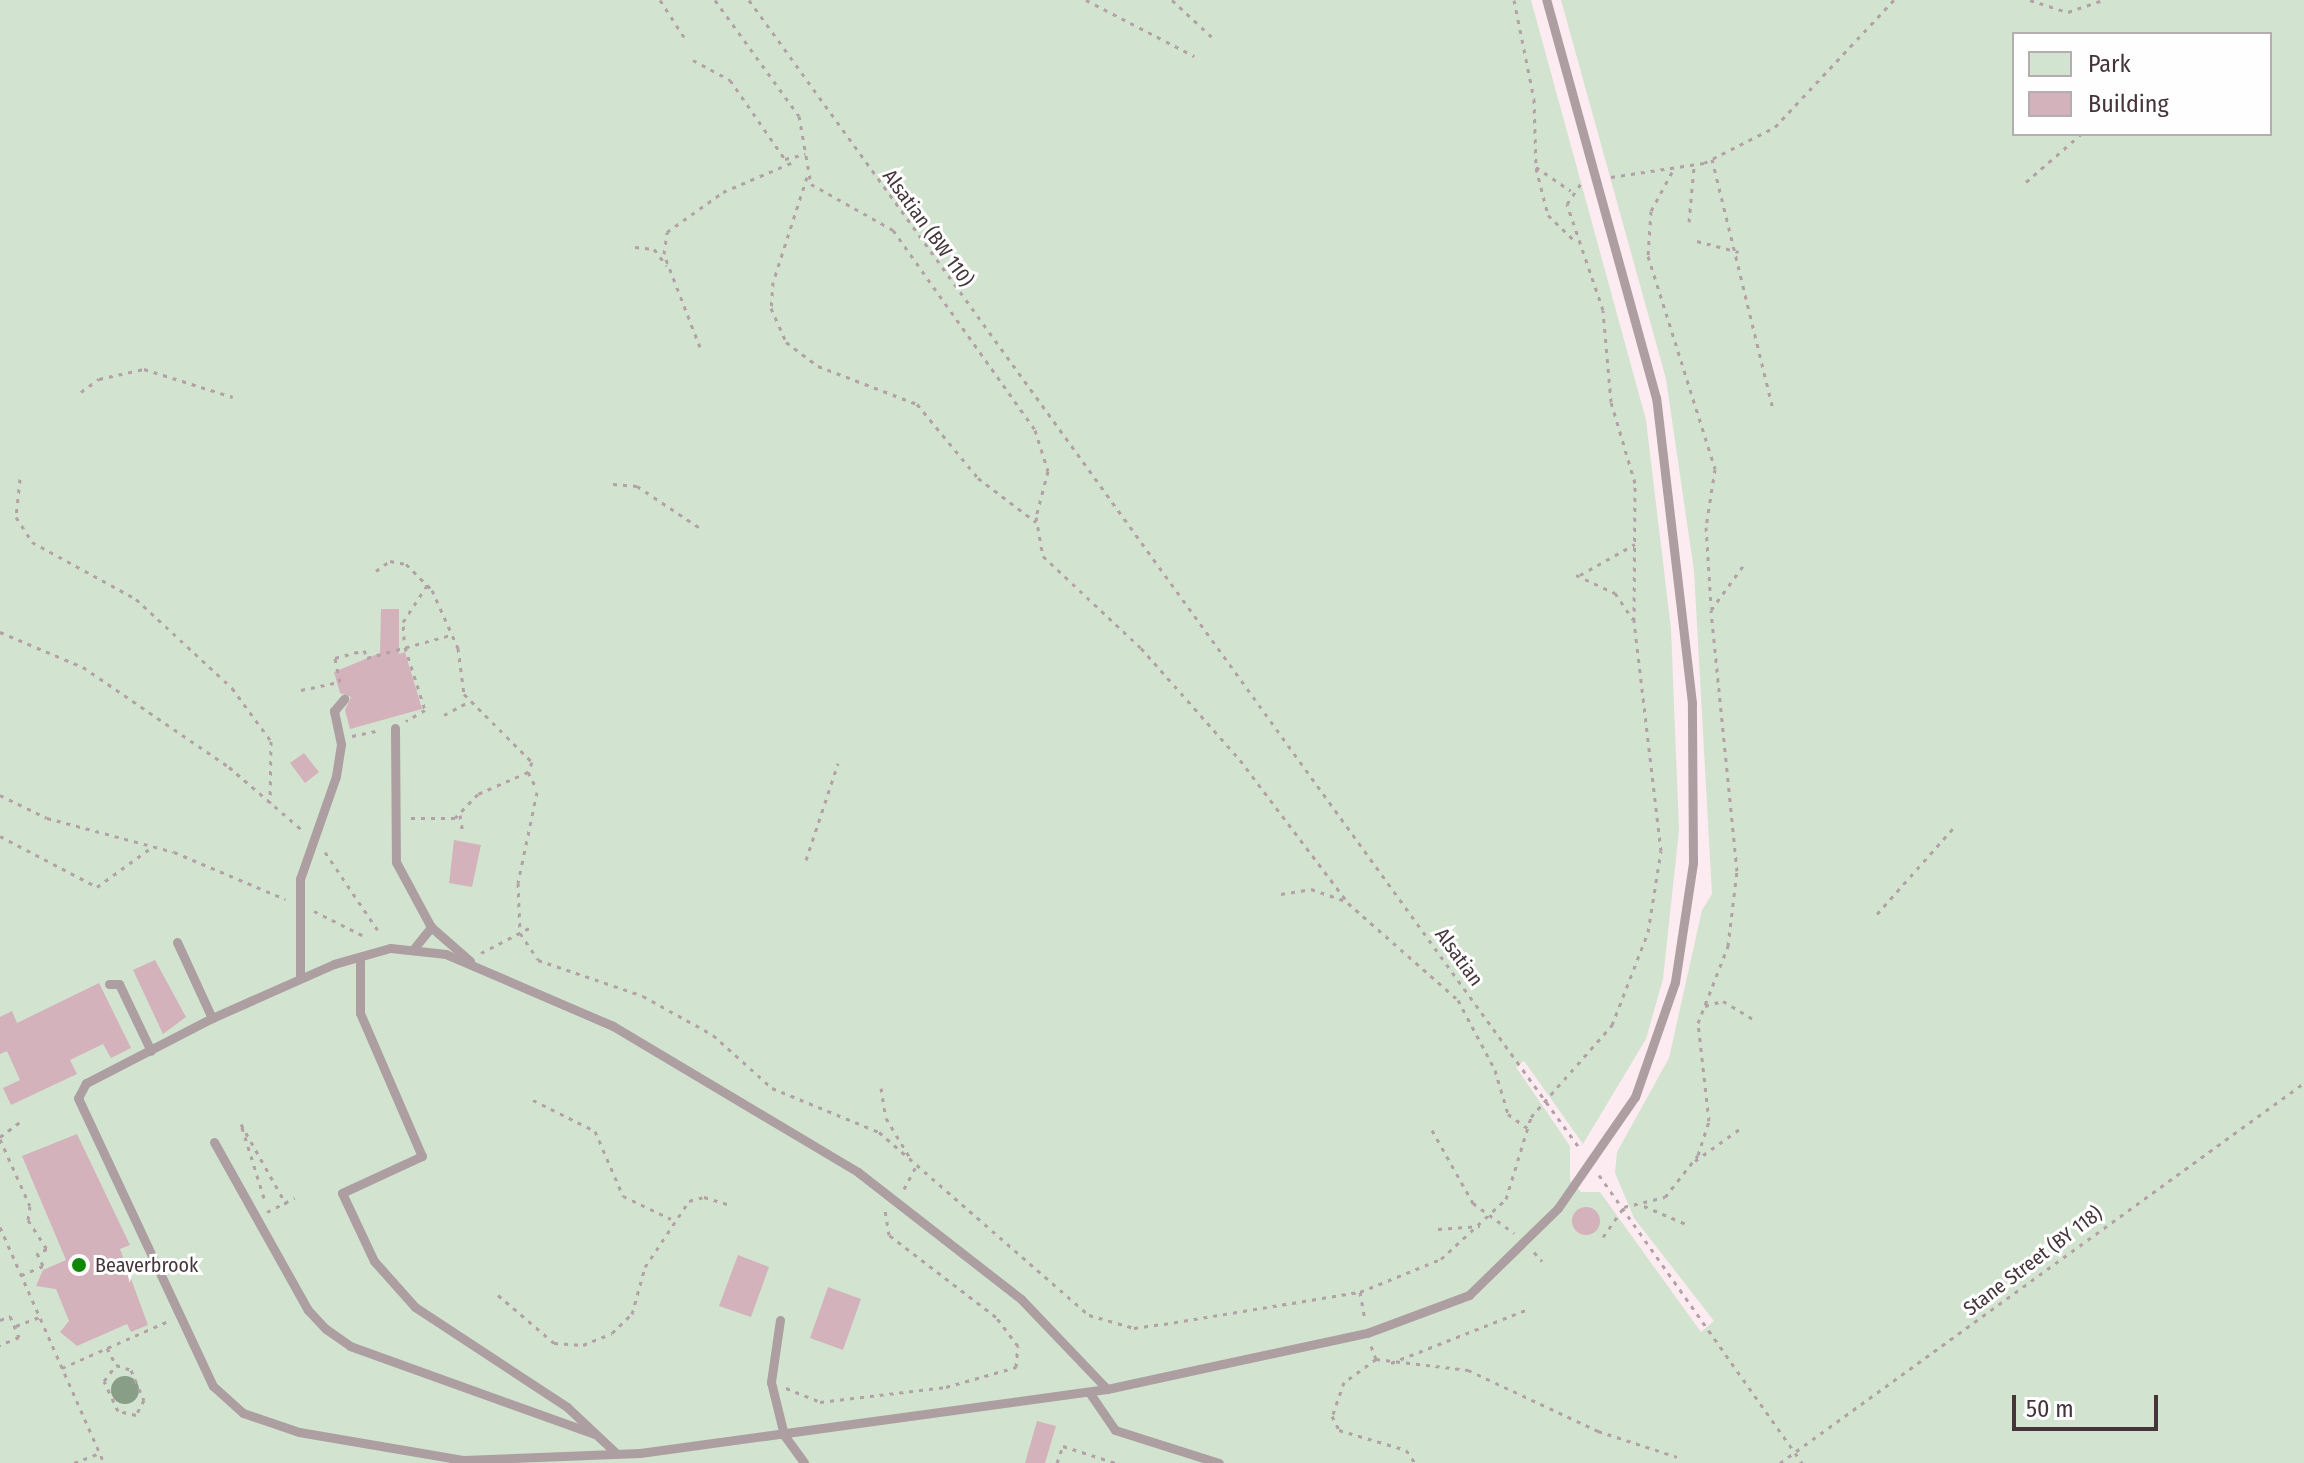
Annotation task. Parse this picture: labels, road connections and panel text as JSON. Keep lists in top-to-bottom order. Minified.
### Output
{"streets":{"path":["Alsatian (BW 110)","Alsatian","Stane Street (BY 118)"]},"crossings":[["Alsatian (BW 110)","Alsatian"],["Alsatian","Stane Street (BY 118)"]],"places":["Beaverbrook"],"legend":["Park","Building"],"scale_bar":"50 m"}
